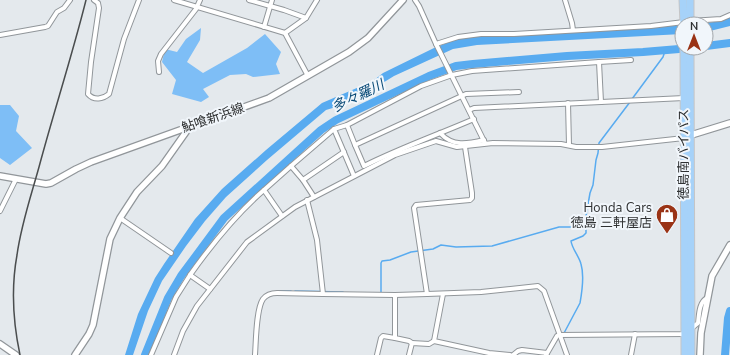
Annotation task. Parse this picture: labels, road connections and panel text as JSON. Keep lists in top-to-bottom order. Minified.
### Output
{"streets":{"highway":["徳島南バイパス"],"main road":["鮎喰新浜線"]},"water":["多々羅川"],"places":{"shop":["Honda Cars 徳島 三軒屋店"]},"north":"top"}
